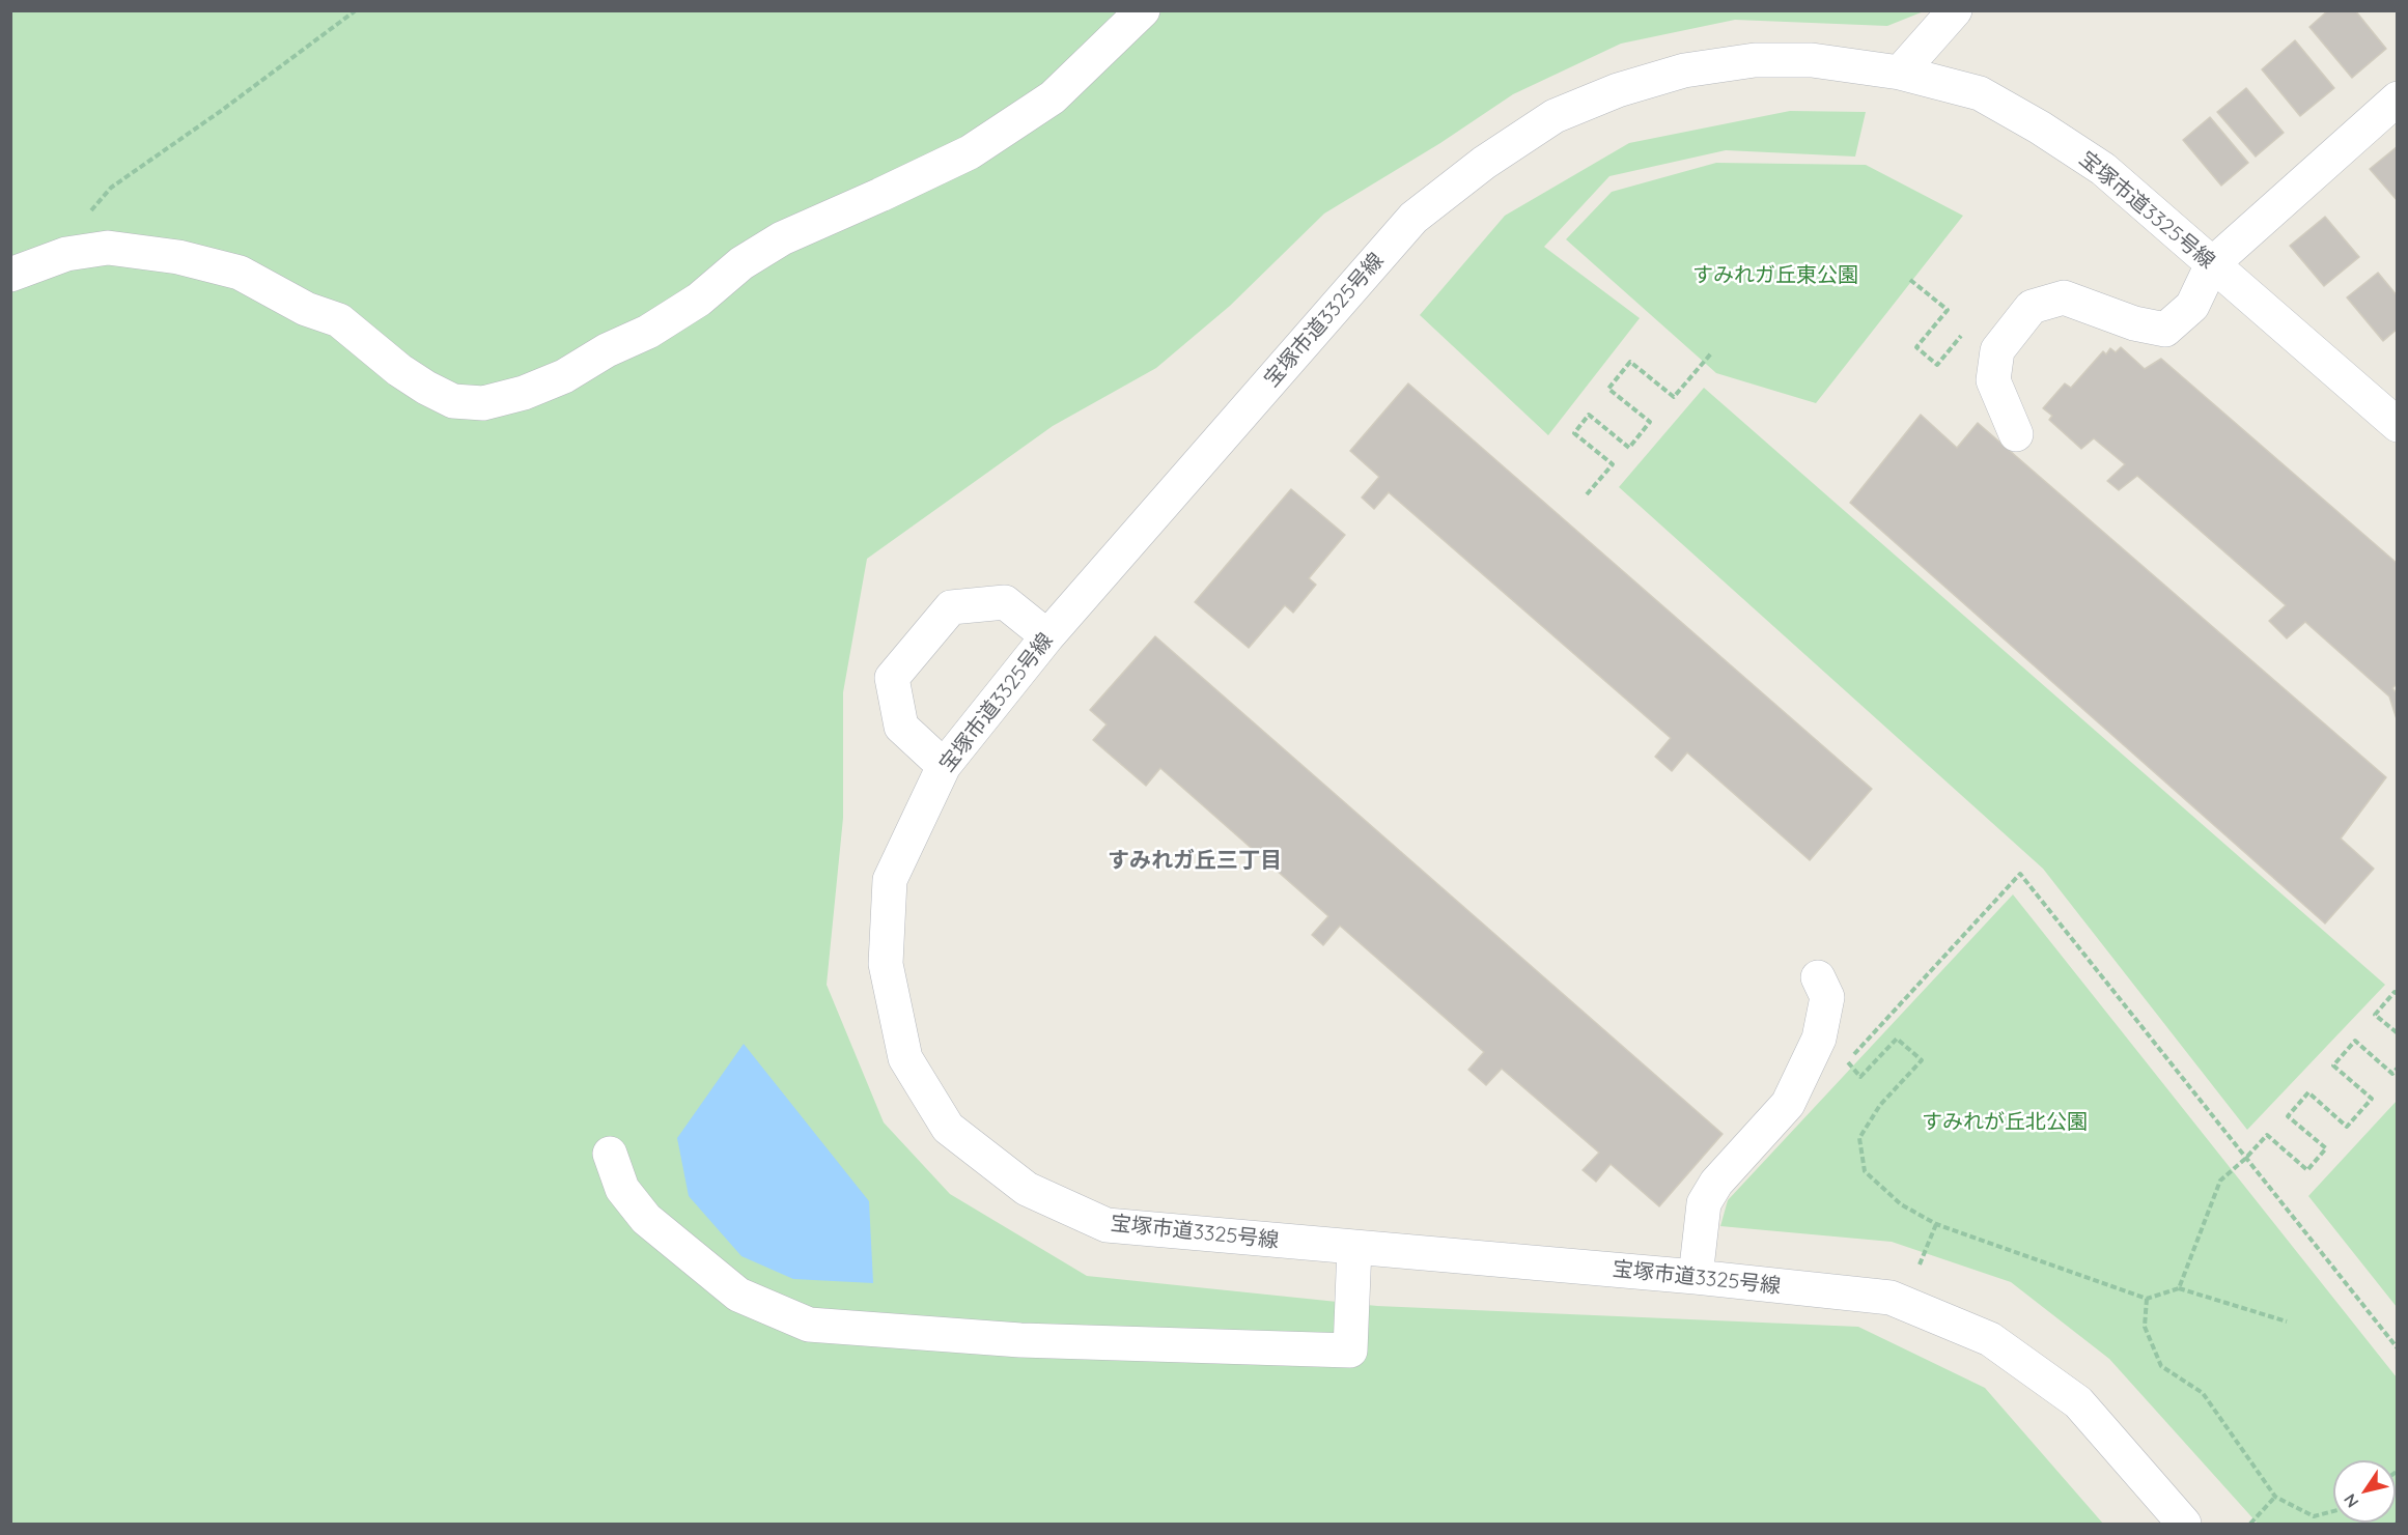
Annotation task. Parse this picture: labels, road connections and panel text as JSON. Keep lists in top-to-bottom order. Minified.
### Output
{"streets":{"street":["宝塚市道3325号線"]},"districts":["すみれガ丘三丁目"],"parks":["すみれガ丘東公園","すみれが丘北公園"],"north":"bottom left"}
